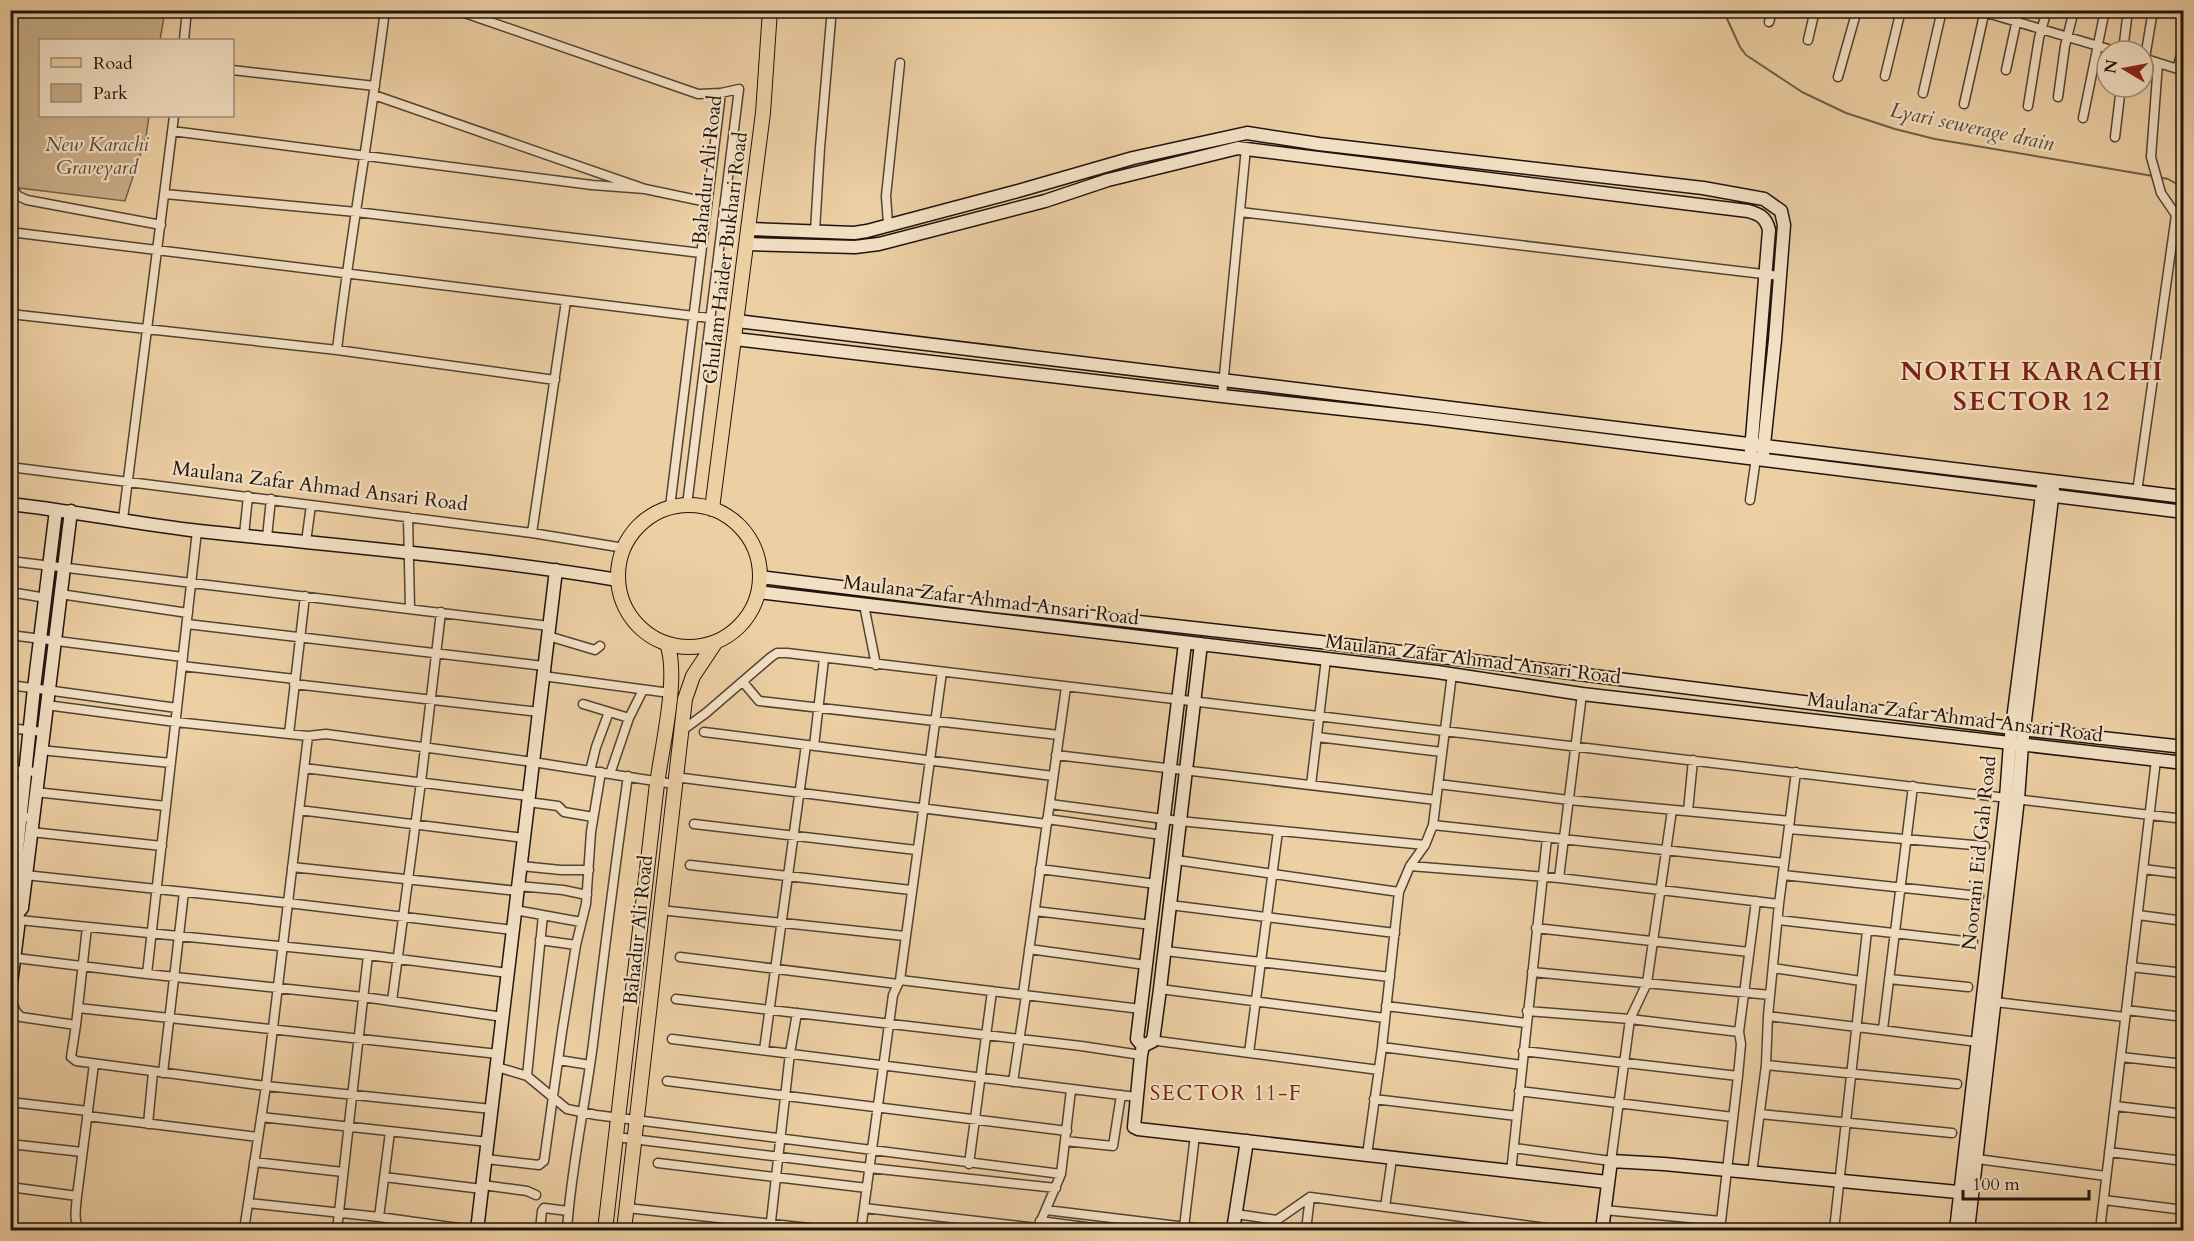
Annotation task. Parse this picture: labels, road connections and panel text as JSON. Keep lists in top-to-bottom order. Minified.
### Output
{"streets":{"main road":["Bahadur Ali Road","Ghulam Haider Bukhari Road"],"street":["Maulana Zafar Ahmad Ansari Road","Noorani Eid Gah Road"]},"crossings":[["Bahadur Ali Road","Ghulam Haider Bukhari Road"],["Bahadur Ali Road","Maulana Zafar Ahmad Ansari Road"],["Ghulam Haider Bukhari Road","Maulana Zafar Ahmad Ansari Road"],["Maulana Zafar Ahmad Ansari Road","Noorani Eid Gah Road"]],"districts":["NORTH KARACHI SECTOR 12","SECTOR 11-F"],"water":["Lyari sewerage drain"],"parks":["New Karachi Graveyard"],"legend":["Road","Park"],"scale_bar":"100 m","north":"left"}
